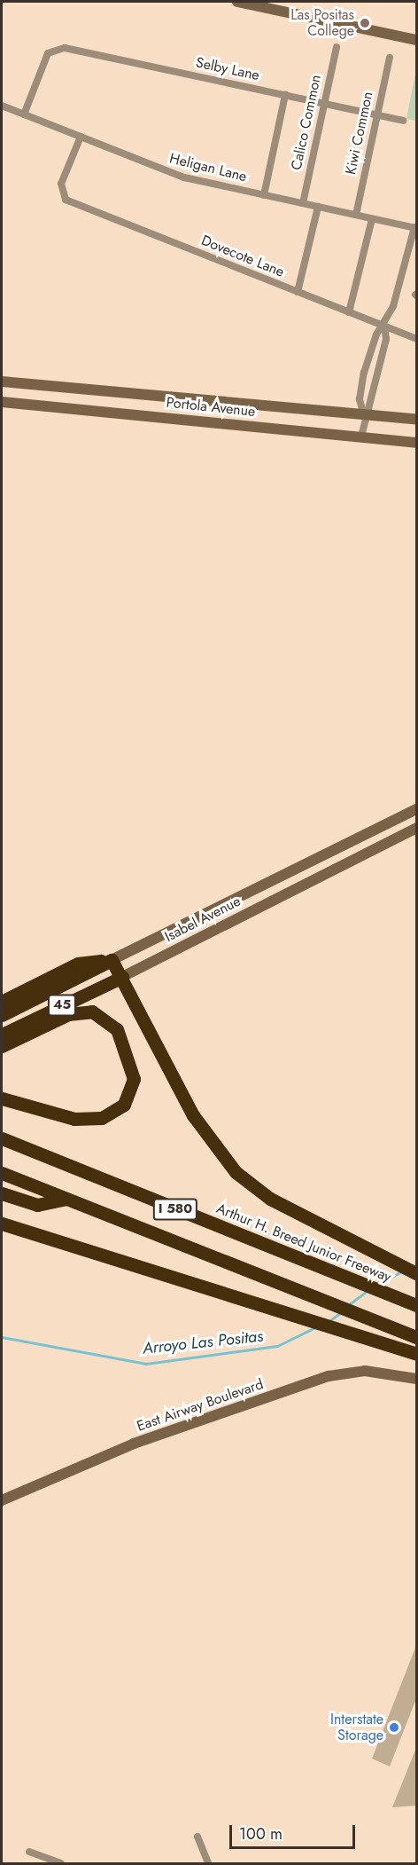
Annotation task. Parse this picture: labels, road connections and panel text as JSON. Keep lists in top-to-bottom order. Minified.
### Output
{"streets":{"highway":["Isabel Avenue","45","I 580","Arthur H. Breed Junior Freeway"],"main road":["Portola Avenue","East Airway Boulevard"],"street":["Selby Lane","Calico Common","Kiwi Common","Heligan Lane","Dovecote Lane"]},"crossings":[["Selby Lane","Calico Common"],["Selby Lane","Kiwi Common"],["Selby Lane","Heligan Lane"],["Calico Common","Heligan Lane"],["Kiwi Common","Heligan Lane"],["Heligan Lane","Dovecote Lane"]],"water":["Arroyo Las Positas"],"places":["Las Positas College","Interstate Storage"],"scale_bar":"100 m"}
